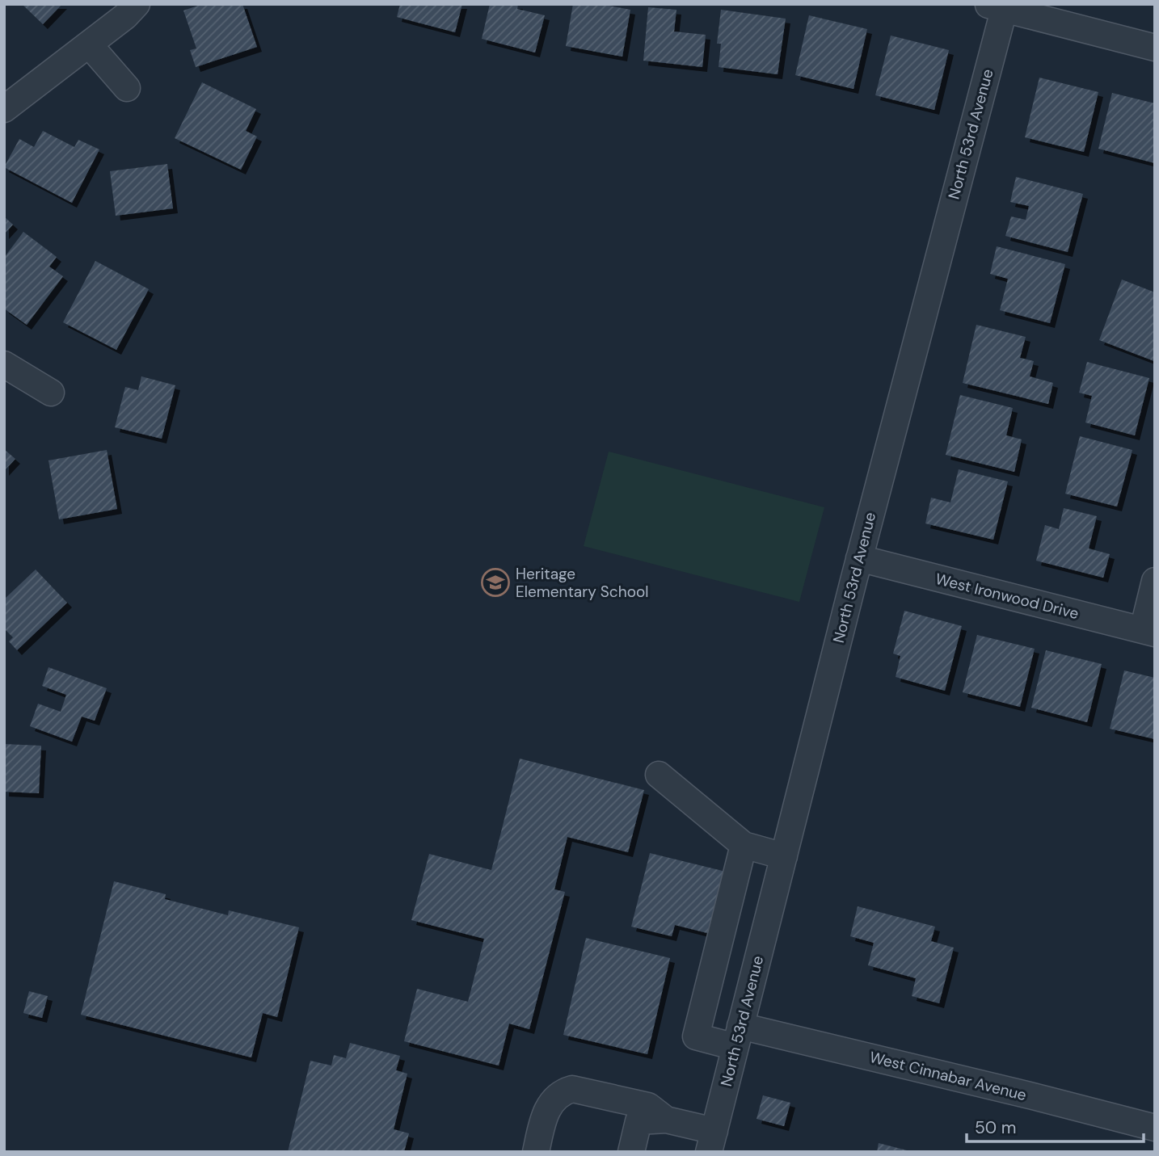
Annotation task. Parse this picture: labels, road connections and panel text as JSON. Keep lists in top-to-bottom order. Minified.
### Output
{"streets":{"street":["North 53rd Avenue","West Ironwood Drive","West Cinnabar Avenue"]},"crossings":[["North 53rd Avenue","West Ironwood Drive"],["North 53rd Avenue","West Cinnabar Avenue"]],"places":{"school or university":["Heritage Elementary School"]},"scale_bar":"50 m"}
